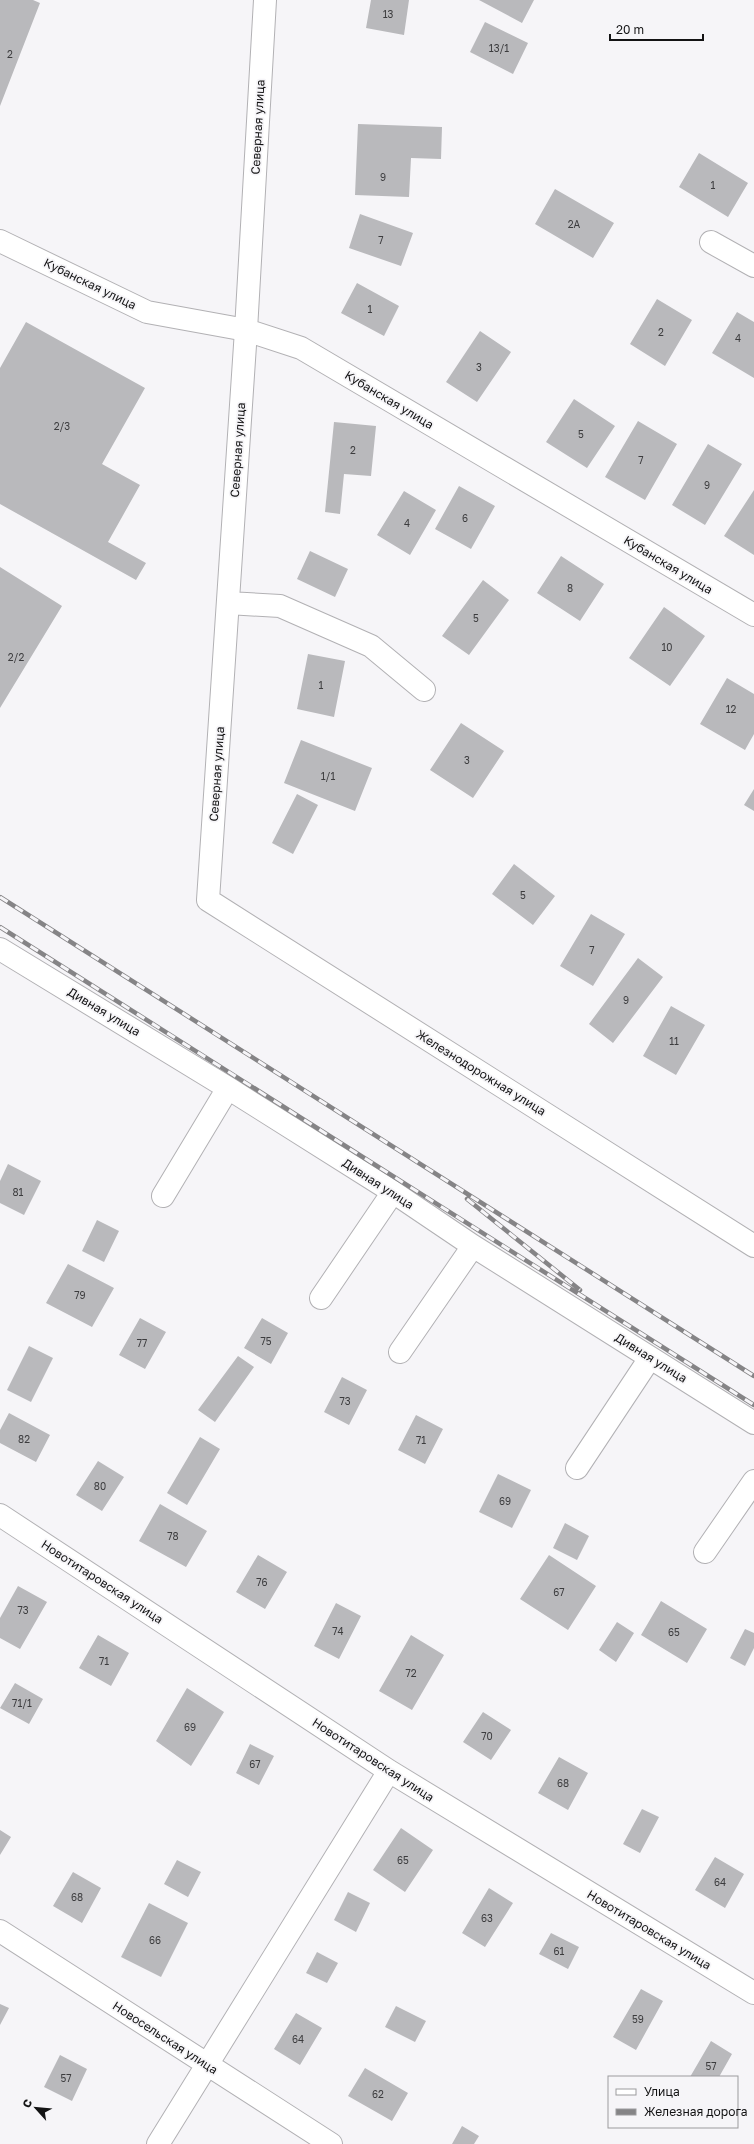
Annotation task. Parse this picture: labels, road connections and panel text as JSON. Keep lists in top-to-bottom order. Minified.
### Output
{"streets":{"street":["Северная улица","Кубанская улица","Дивная улица","Железнодорожная улица","Новотитаровская улица","Новосельская улица"]},"crossings":[["Северная улица","Кубанская улица"],["Северная улица","Железнодорожная улица"]],"house_numbers":["13","13/1","2","9","1","2А","7","1","2","4","3","2/3","5","2","7","9","6","4","8","5","10","2/2","1","12","3","1/1","5","7","9","11","81","79","75","77","73","82","71","80","69","78","76","67","73","74","65","71","72","71/1","69","70","67","68","65","64","68","63","66","61","59","64","57","57","62"],"legend":["Улица","Железная дорога"],"scale_bar":"20 m","north":"top left"}
